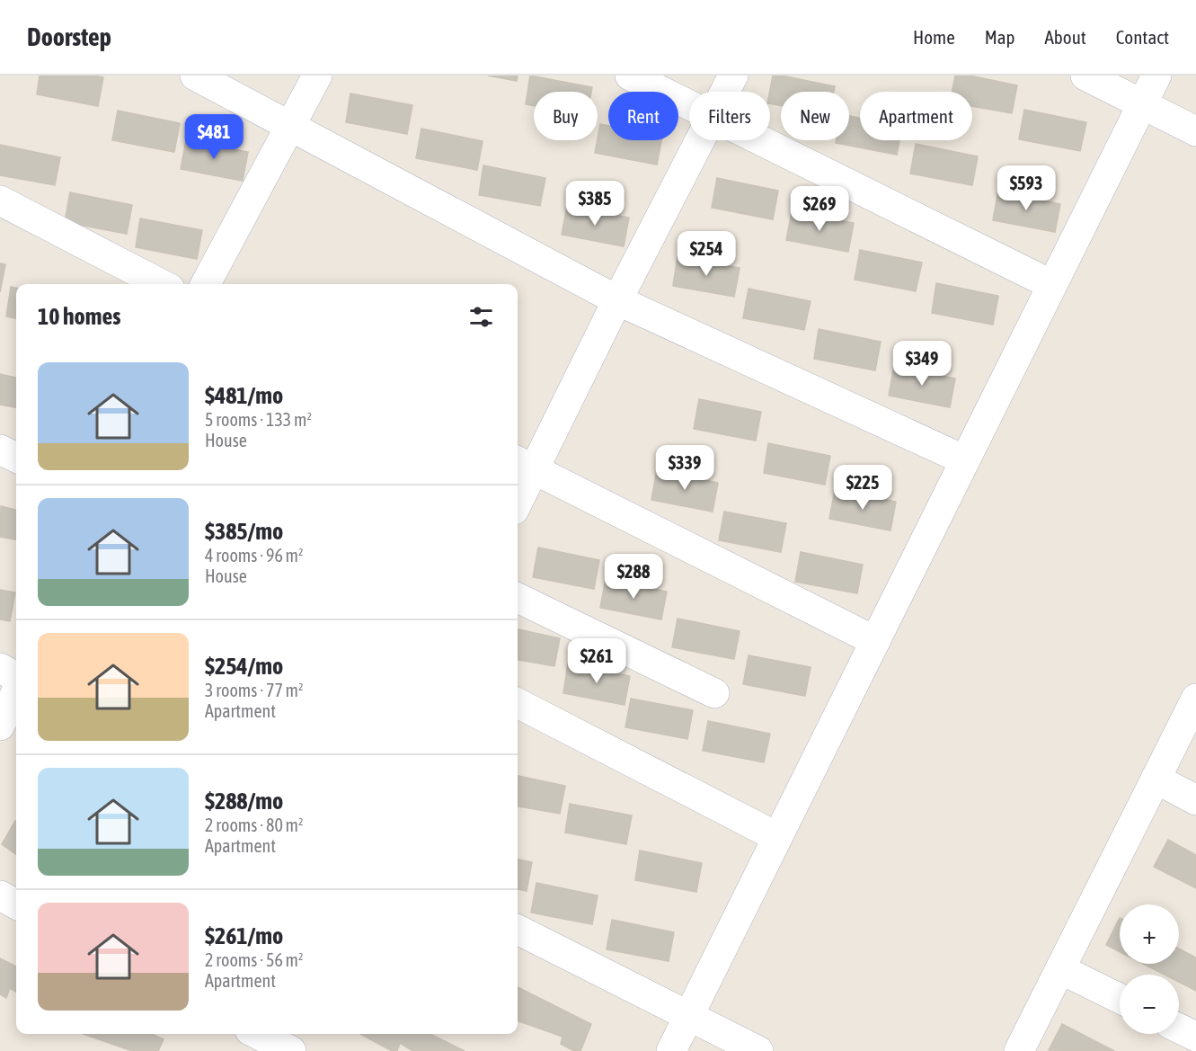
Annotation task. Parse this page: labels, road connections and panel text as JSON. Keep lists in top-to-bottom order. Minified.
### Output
{"page":{"header":"Doorstep","nav":["Home","Map","About","Contact"],"chip":["Buy","Rent","Filters","New","Apartment"],"price":["$481","$593","$385","$269","$254","$349","$339","$225","$288","$261"],"heading":"10 homes","list":[{"name":"$481/mo","note":"5 rooms · 133 m² · House"},{"name":"$385/mo","note":"4 rooms · 96 m² · House"},{"name":"$254/mo","note":"3 rooms · 77 m² · Apartment"},{"name":"$288/mo","note":"2 rooms · 80 m² · Apartment"},{"name":"$261/mo","note":"2 rooms · 56 m² · Apartment"}],"map_buttons":["+","−"]}}
